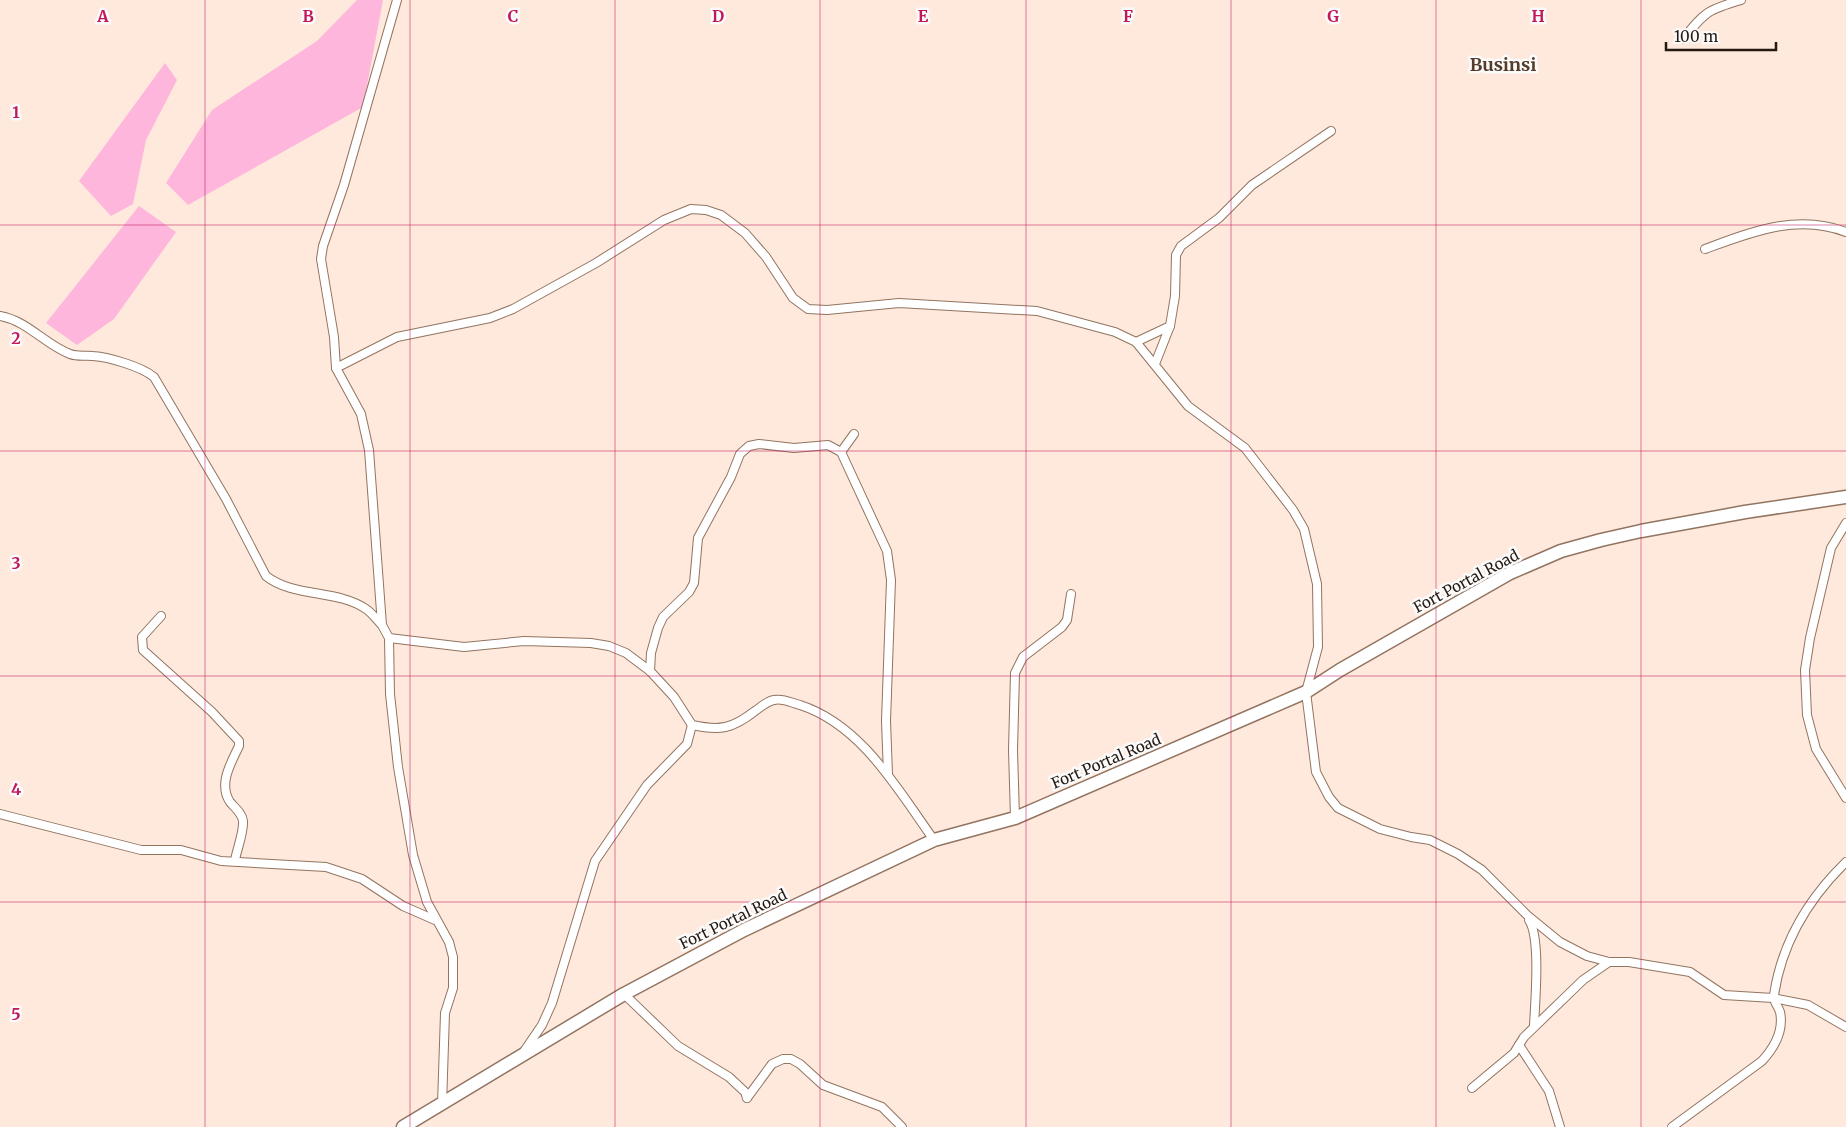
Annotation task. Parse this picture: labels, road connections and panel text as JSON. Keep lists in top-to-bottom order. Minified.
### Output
{"streets":{"main road":["Fort Portal Road"]},"districts":["Businsi"],"scale_bar":"100 m","grid":{"columns":["A","B","C","D","E","F","G","H"],"rows":["1","2","3","4","5"]}}
